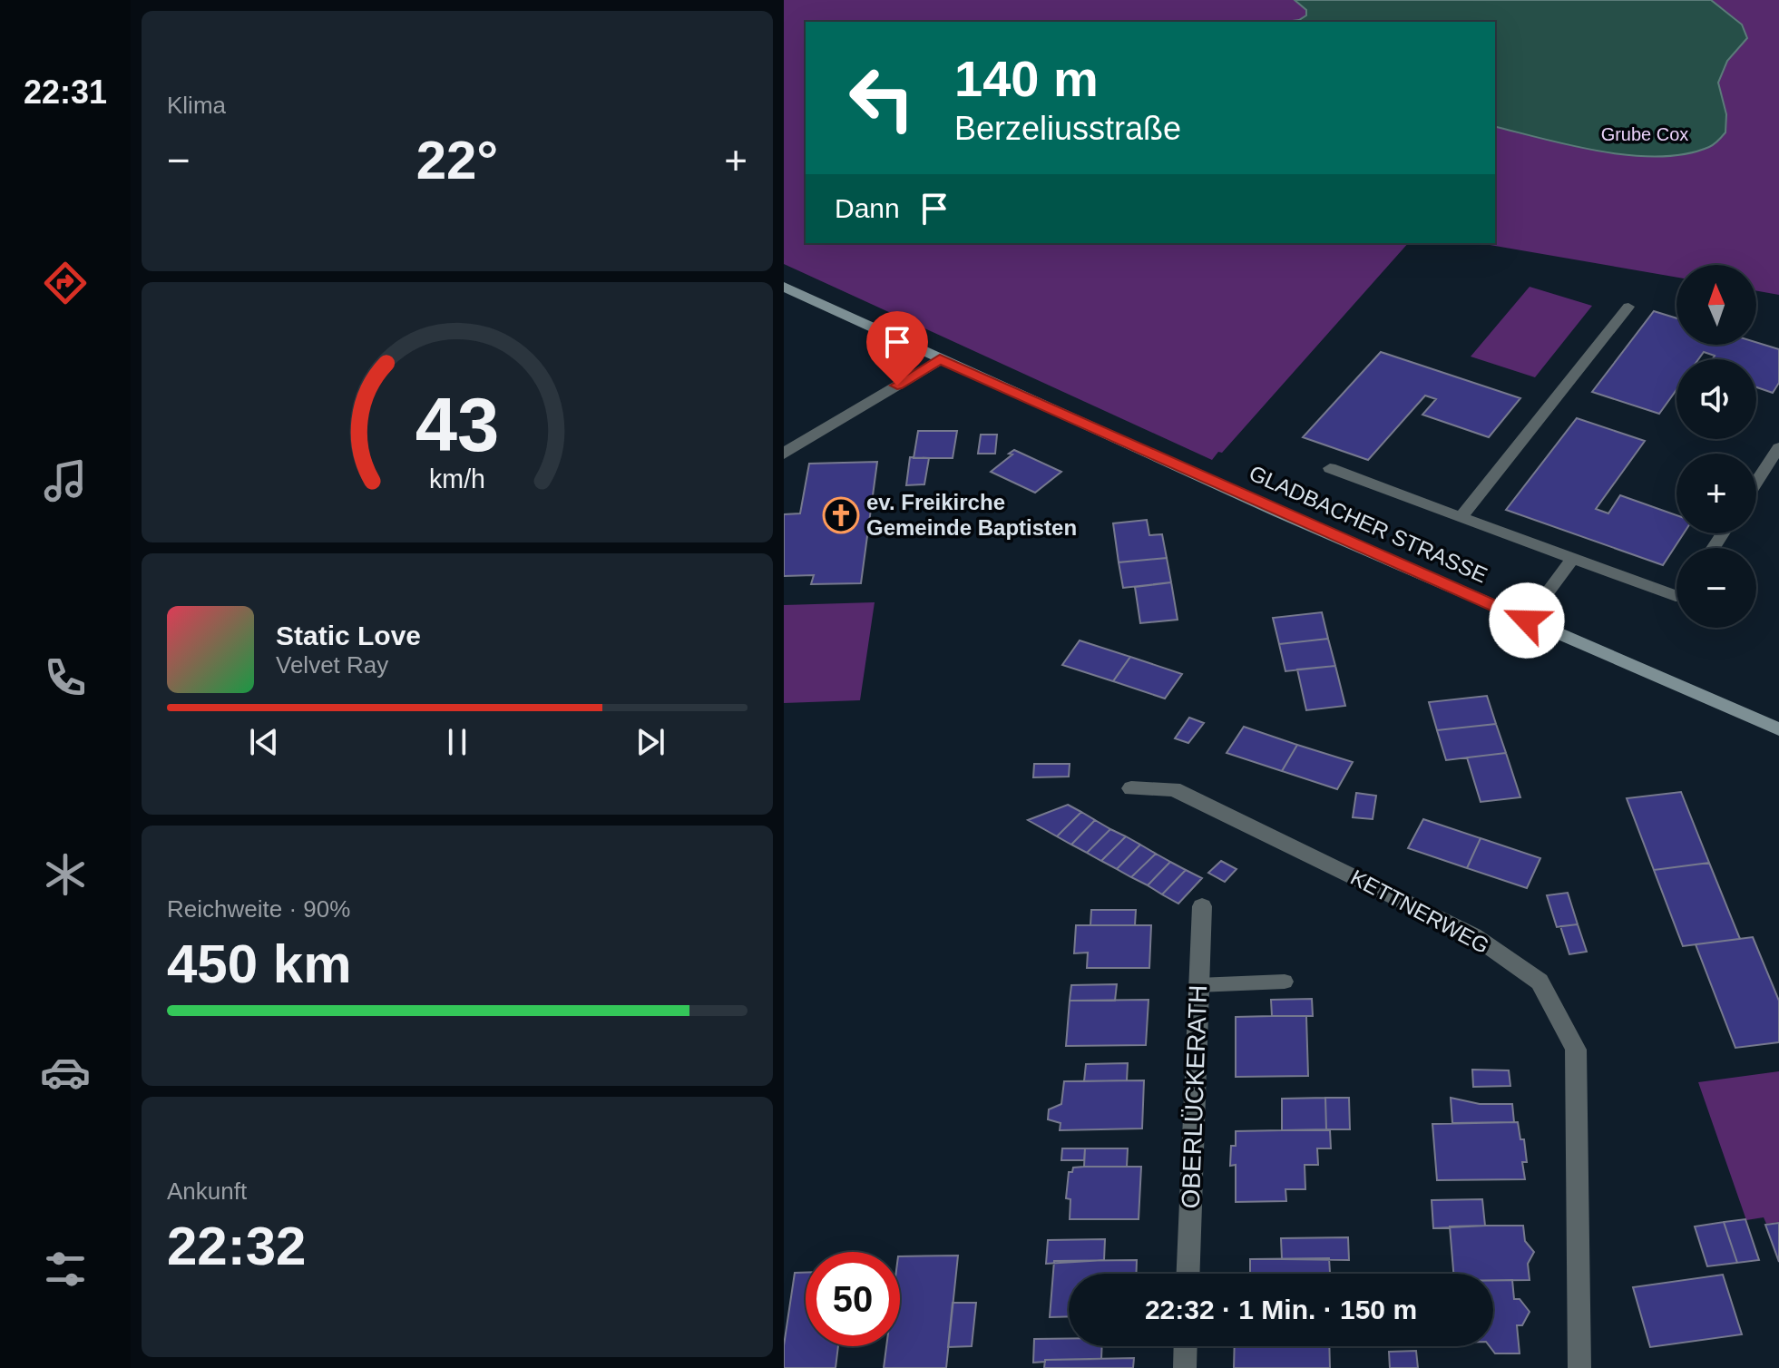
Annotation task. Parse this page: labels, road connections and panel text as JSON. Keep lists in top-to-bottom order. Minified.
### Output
{"streets":{"main road":["GLADBACHER STRASSE"],"street":["KETTNERWEG","OBERLÜCKERATH"]},"parks":["Grube Cox"],"places":{"church":["ev. Freikirche Gemeinde Baptisten"]},"north":"top","page":{"tabs":"22:31","tile":["Klima",["Reichweite · 90%","450 km"],["Ankunft","22:32"]],"turn":["140 m","Berzeliusstraße"],"heat":["−","22°","+"],"then":"Dann","map_buttons":["+","−"],"song":["Static Love","Velvet Ray"],"limit":"50","trip":"22:32 · 1 Min. · 150 m","gauge":["43","km/h"]}}
